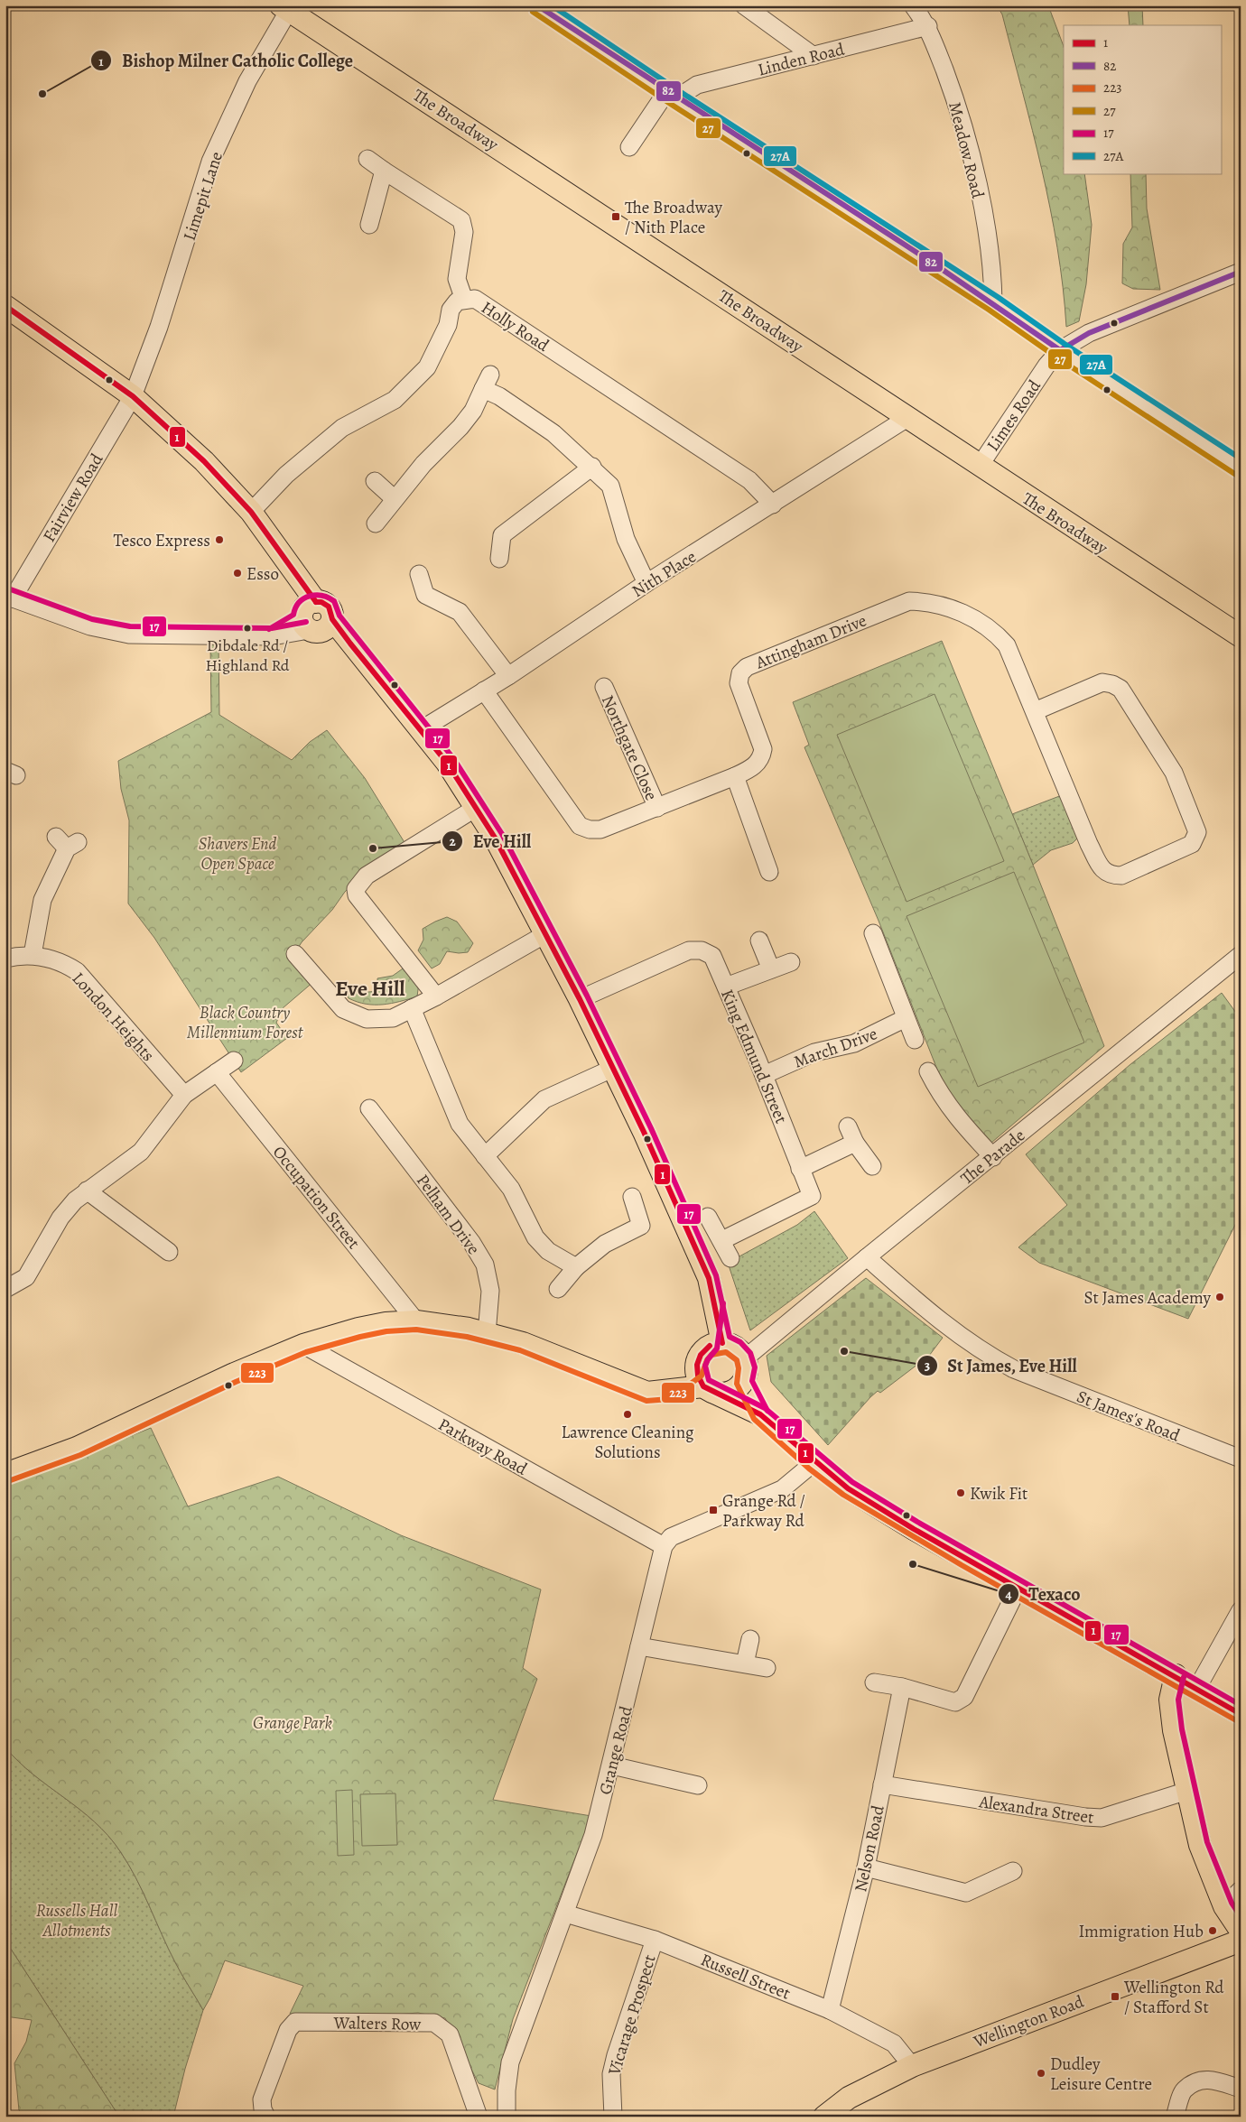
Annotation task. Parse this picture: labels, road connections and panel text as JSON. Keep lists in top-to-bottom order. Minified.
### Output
{"streets":{"main road":["The Broadway","Wellington Road"],"street":["Linden Road","Meadow Road","Limepit Lane","Holly Road","Limes Road","Fairview Road","Nith Place","Attingham Drive","Northgate Close","London Heights","March Drive","King Edmund Street","The Parade","Occupation Street","Pelham Drive","St James's Road","Parkway Road","Grange Road","Alexandra Street","Nelson Road","Russell Street","Vicarage Prospect","Walters Row"]},"crossings":[["Linden Road","Meadow Road"],["The Broadway","Limepit Lane"],["The Broadway","Limes Road"],["The Broadway","Nith Place"],["Limepit Lane","Fairview Road"],["Holly Road","Nith Place"],["Nith Place","Attingham Drive"],["Attingham Drive","Northgate Close"],["March Drive","King Edmund Street"],["The Parade","St James's Road"],["Parkway Road","Grange Road"],["Grange Road","Russell Street"],["Alexandra Street","Nelson Road"],["Nelson Road","Russell Street"],["Russell Street","Vicarage Prospect"],["Russell Street","Wellington Road"]],"districts":["Eve Hill"],"parks":["Shavers End Open Space","Black Country Millennium Forest","Grange Park","Russells Hall Allotments"],"places":{"other":["Bishop Milner Catholic College","Tesco Express","Esso","Dibdale Rd / Highland Rd","Eve Hill","St James Academy","St James, Eve Hill","Lawrence Cleaning Solutions","Kwik Fit","Texaco","Immigration Hub","Dudley Leisure Centre"],"transit":["The Broadway / Nith Place","Grange Rd / Parkway Rd","Wellington Rd / Stafford St"]},"lines":["transit line 82","transit line 27A","transit line 27","transit line 1","transit line 17","transit line 223"],"legend":["1","82","223","27","17","27A"]}
